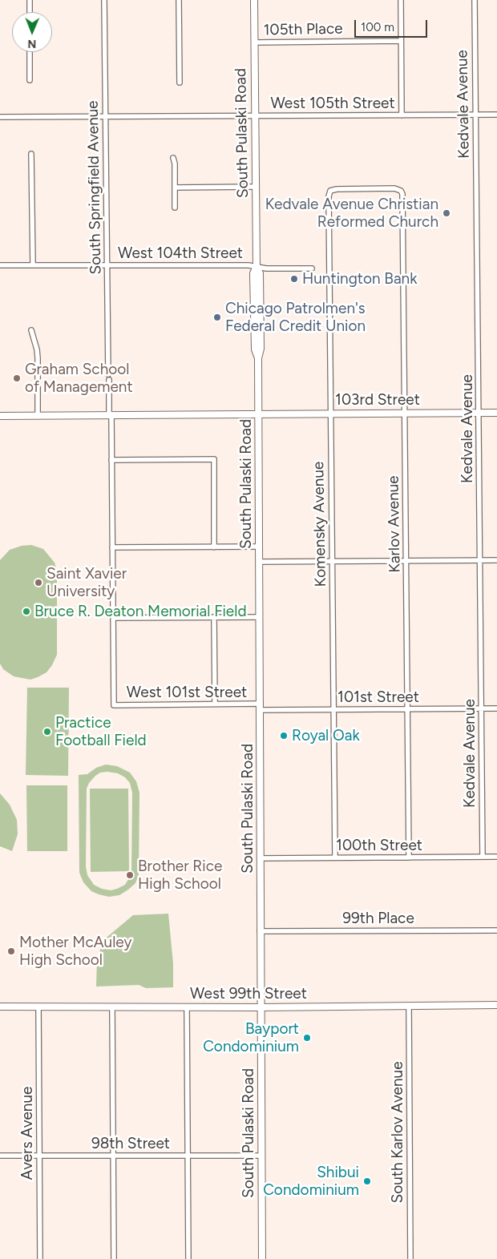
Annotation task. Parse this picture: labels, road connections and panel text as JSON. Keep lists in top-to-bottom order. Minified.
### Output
{"streets":{"main road":["South Pulaski Road","103rd Street","West 99th Street"],"street":["105th Place","West 105th Street","Kedvale Avenue","South Springfield Avenue","West 104th Street","Komensky Avenue","Karlov Avenue","West 101st Street","101st Street","100th Street","99th Place","South Karlov Avenue","Avers Avenue","98th Street"]},"crossings":[["105th Place","South Pulaski Road"],["West 105th Street","Kedvale Avenue"],["West 105th Street","South Pulaski Road"],["West 105th Street","South Springfield Avenue"],["Kedvale Avenue","103rd Street"],["Kedvale Avenue","101st Street"],["Kedvale Avenue","100th Street"],["South Pulaski Road","West 104th Street"],["South Pulaski Road","103rd Street"],["South Pulaski Road","West 101st Street"],["South Pulaski Road","101st Street"],["South Pulaski Road","100th Street"],["South Pulaski Road","99th Place"],["South Pulaski Road","West 99th Street"],["South Pulaski Road","98th Street"],["South Springfield Avenue","West 104th Street"],["103rd Street","Komensky Avenue"],["103rd Street","Karlov Avenue"],["Komensky Avenue","Karlov Avenue"],["Komensky Avenue","101st Street"],["Komensky Avenue","100th Street"],["Karlov Avenue","101st Street"],["Karlov Avenue","100th Street"],["West 101st Street","101st Street"],["West 99th Street","South Karlov Avenue"],["West 99th Street","Avers Avenue"],["Avers Avenue","98th Street"]],"places":["Kedvale Avenue Christian Reformed Church","Huntington Bank","Chicago Patrolmen's Federal Credit Union","Graham School of Management","Saint Xavier University","Bruce R. Deaton Memorial Field","Practice Football Field","Royal Oak","Brother Rice High School","Mother McAuley High School","Bayport Condominium","Shibui Condominium"],"scale_bar":"100 m","north":"bottom"}
